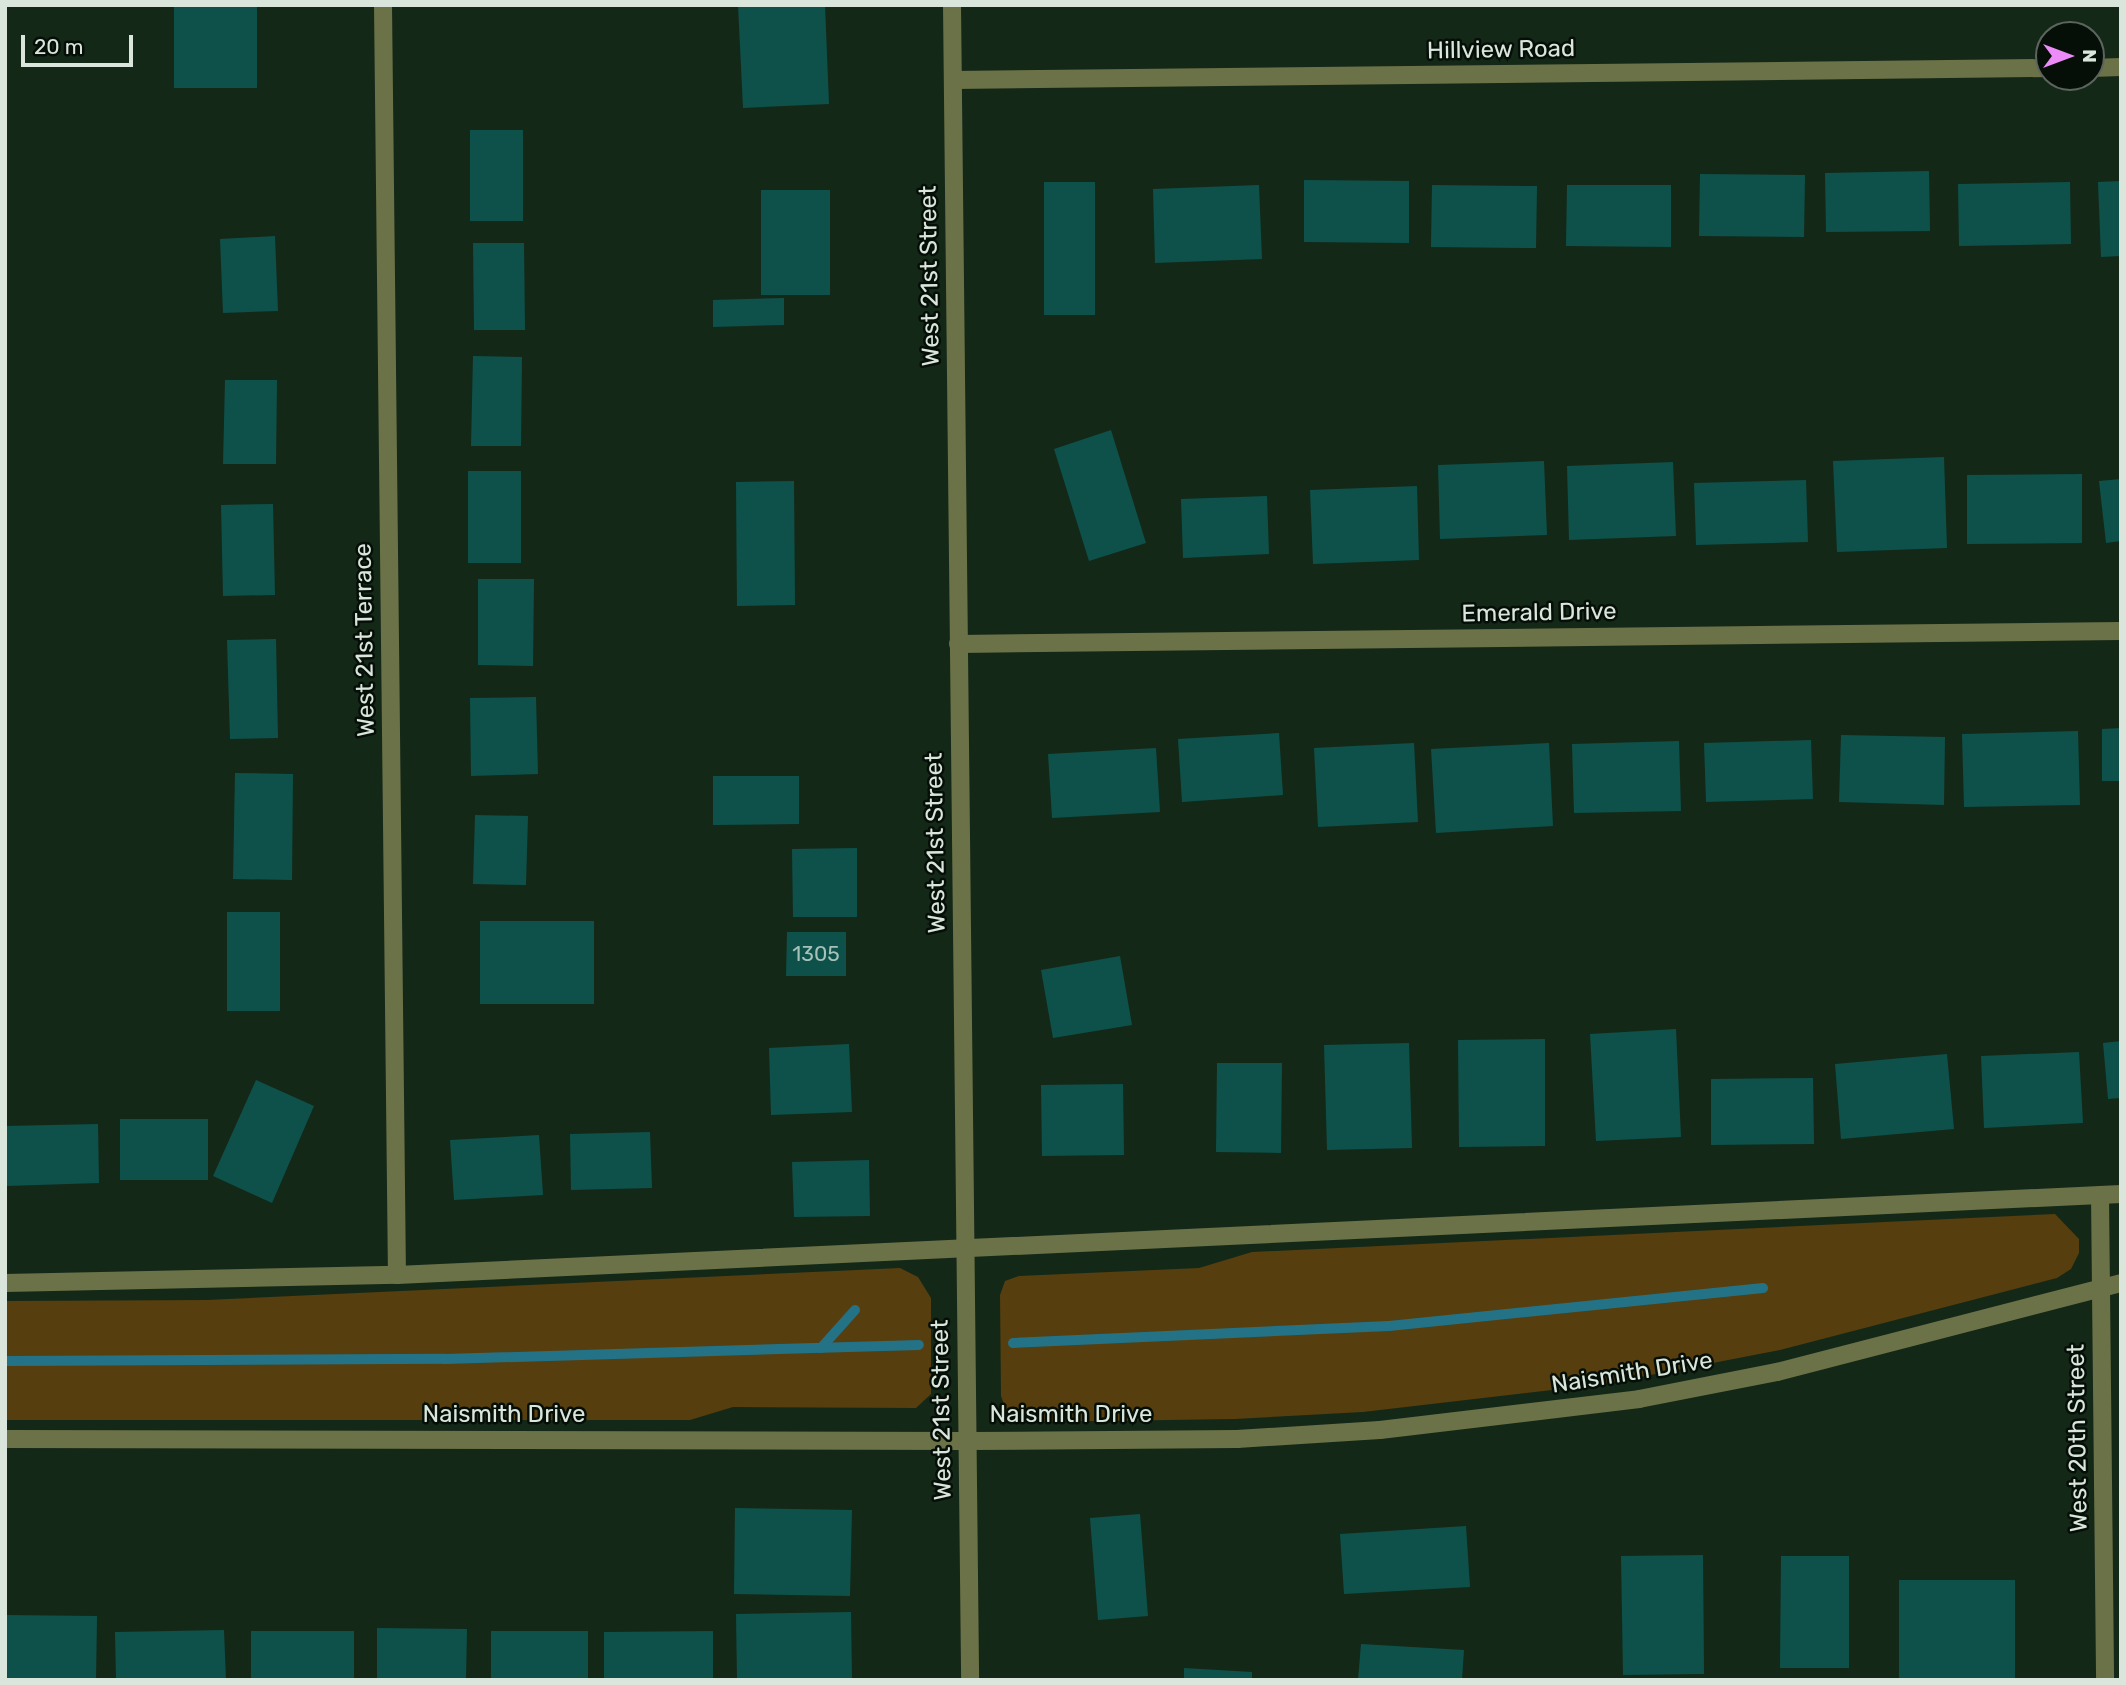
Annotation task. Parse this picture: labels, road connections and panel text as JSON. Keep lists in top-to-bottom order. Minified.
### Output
{"streets":{"street":["Hillview Road","West 21st Street","Emerald Drive","West 21st Terrace","Naismith Drive","West 20th Street"]},"crossings":[["Hillview Road","West 21st Street"],["West 21st Street","Emerald Drive"],["West 21st Street","Naismith Drive"],["Naismith Drive","West 20th Street"]],"house_numbers":["1305"],"scale_bar":"20 m","north":"right"}
